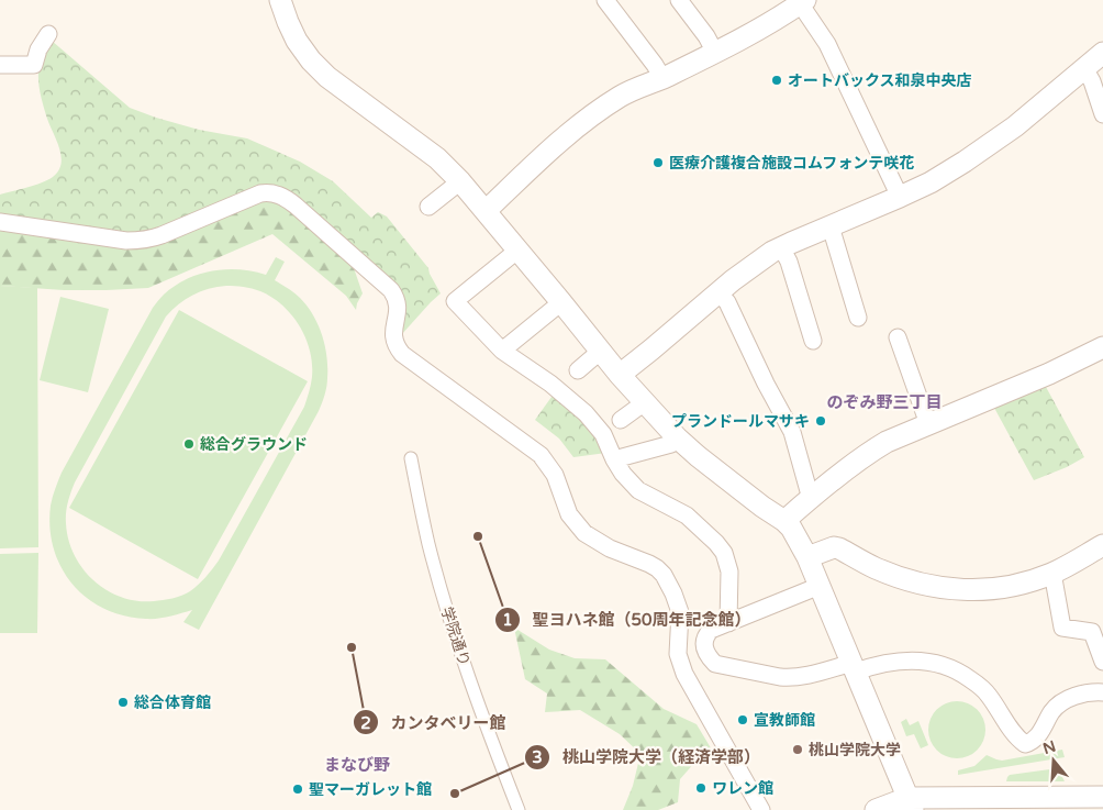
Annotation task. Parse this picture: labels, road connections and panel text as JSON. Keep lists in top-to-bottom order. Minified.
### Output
{"streets":{"street":["学院通り"]},"districts":["のぞみ野三丁目","まなび野"],"places":["オートバックス和泉中央店","医療介護複合施設コムフォンテ咲花","プランドールマサキ","総合グラウンド","聖ヨハネ館（50周年記念館）","カンタベリー館","総合体育館","宣教師館","桃山学院大学","ワレン館","聖マーガレット館","桃山学院大学（経済学部）"],"north":"top"}
